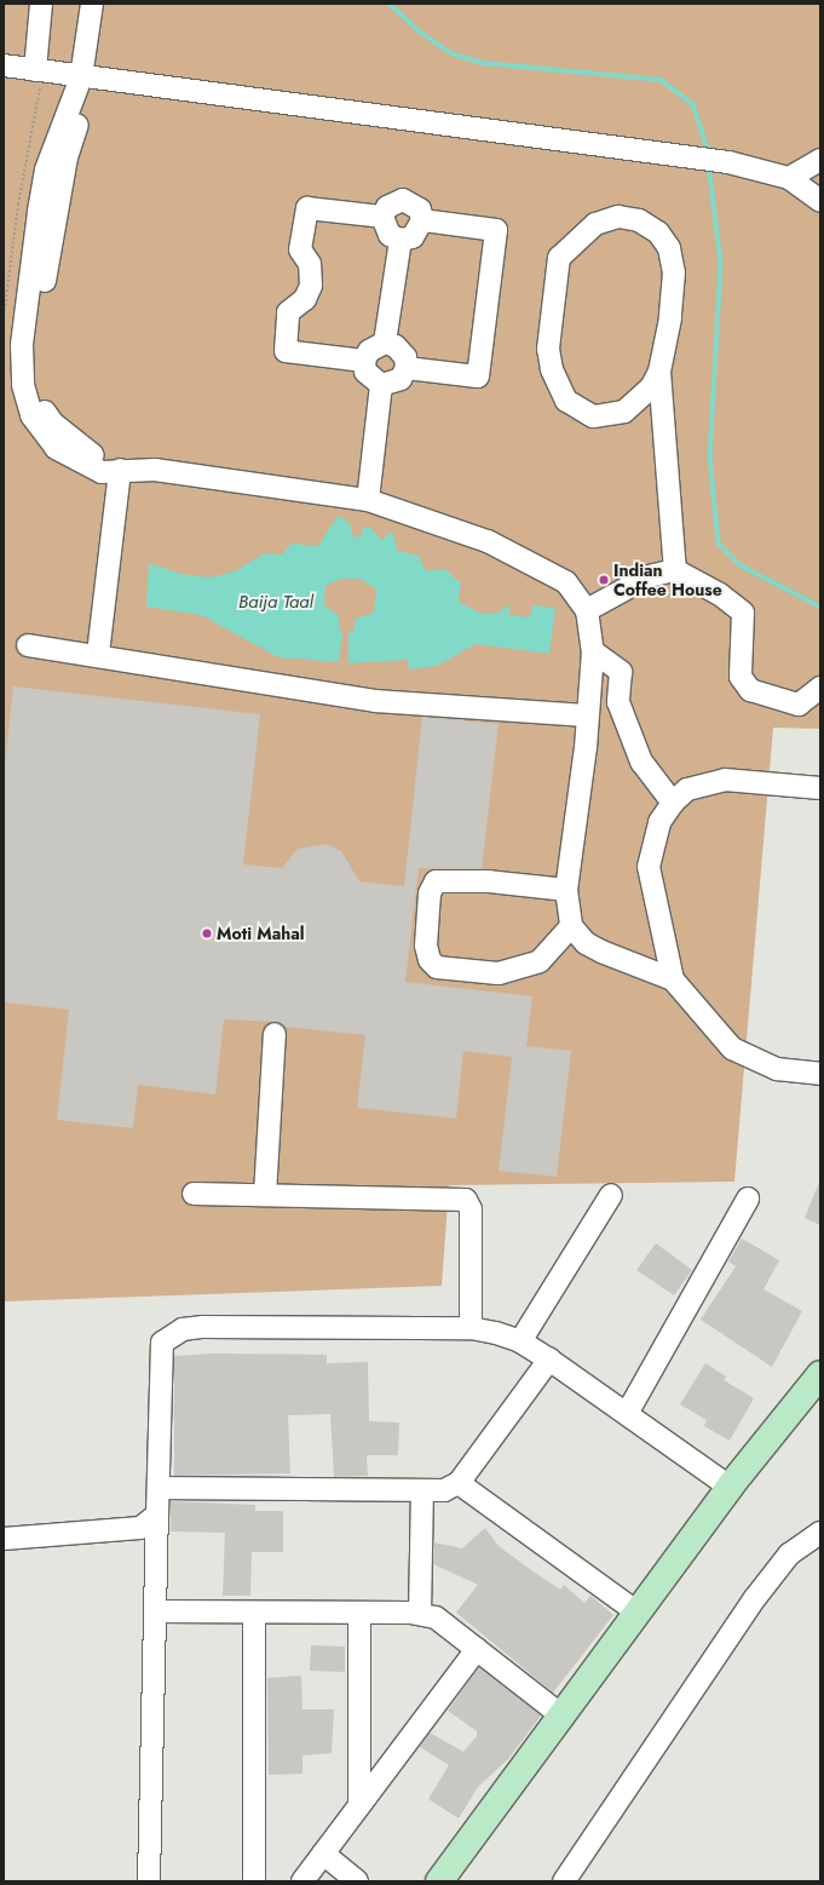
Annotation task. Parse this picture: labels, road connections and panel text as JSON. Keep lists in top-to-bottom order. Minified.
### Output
{"water":["Baija Taal"],"places":["Indian Coffee House","Moti Mahal"]}
